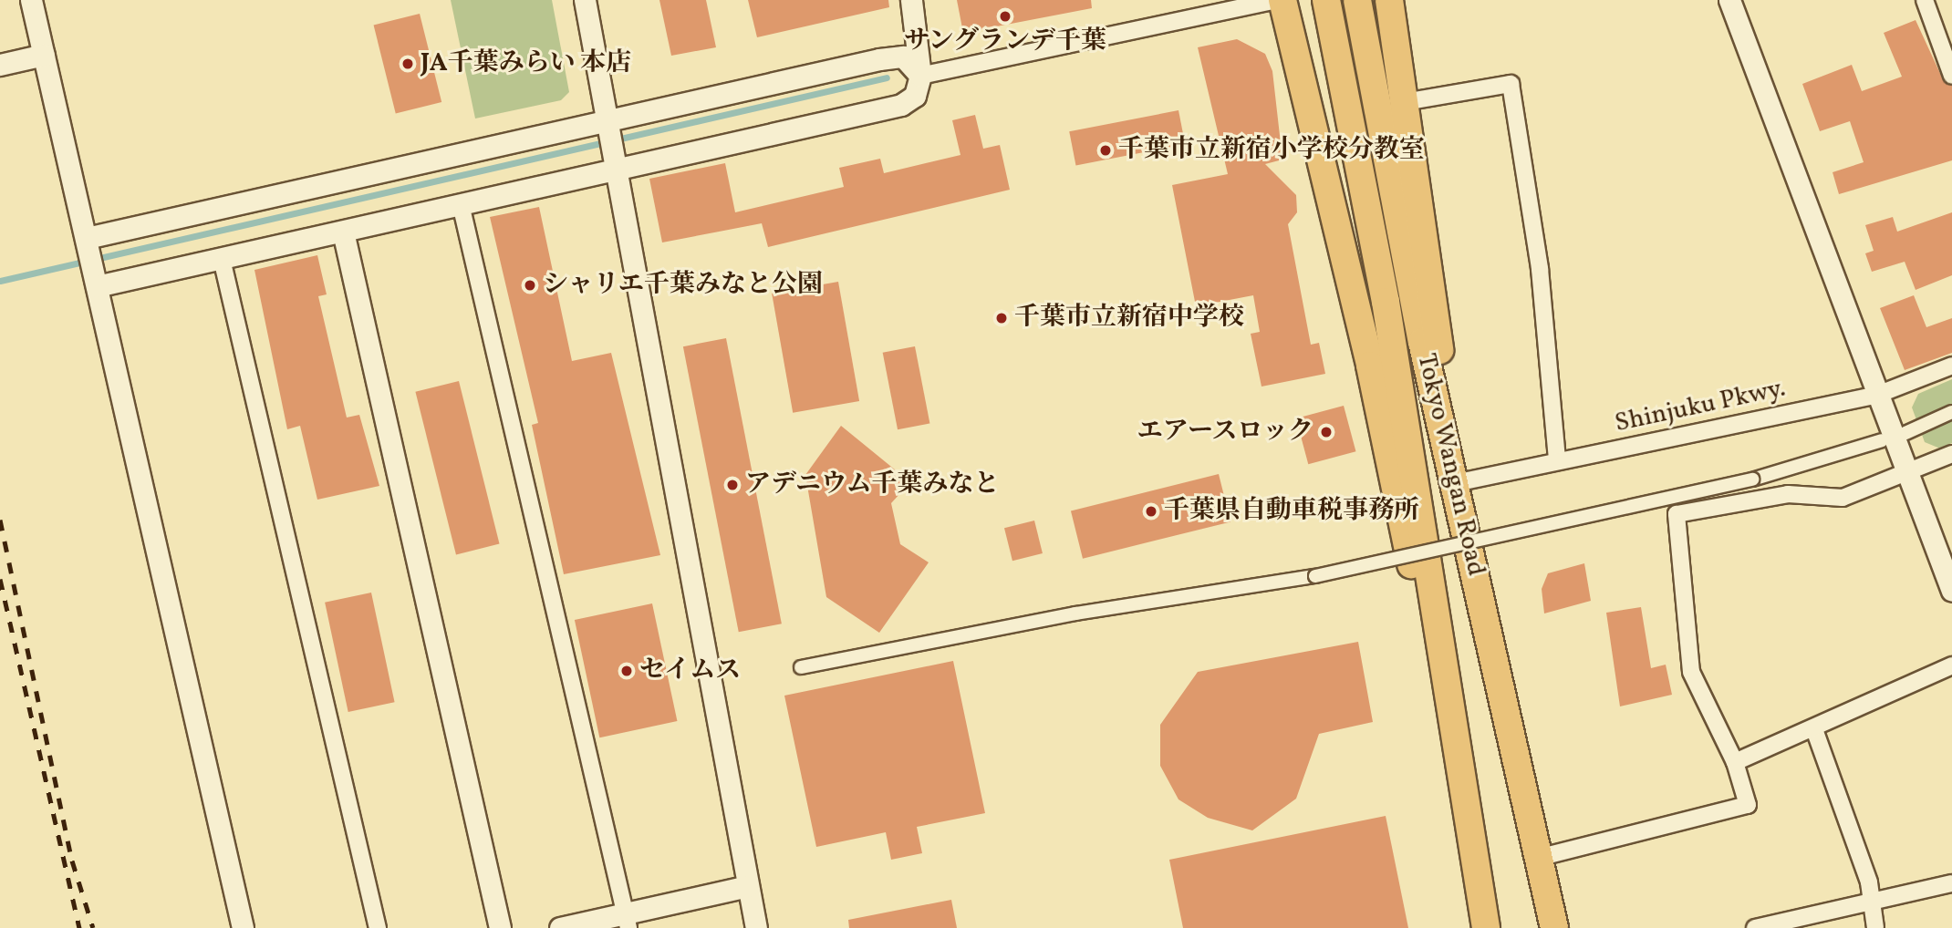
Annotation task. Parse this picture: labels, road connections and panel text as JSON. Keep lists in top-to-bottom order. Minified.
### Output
{"streets":{"highway":["Tokyo Wangan Road"],"street":["Shinjuku Pkwy."]},"crossings":[["Shinjuku Pkwy.","Tokyo Wangan Road"]],"places":["サングランデ千葉","JA千葉みらい 本店","千葉市立新宿小学校分教室","シャリエ千葉みなと公園","千葉市立新宿中学校","エアースロック","アデニウム千葉みなと","千葉県自動車税事務所","セイムス"]}
